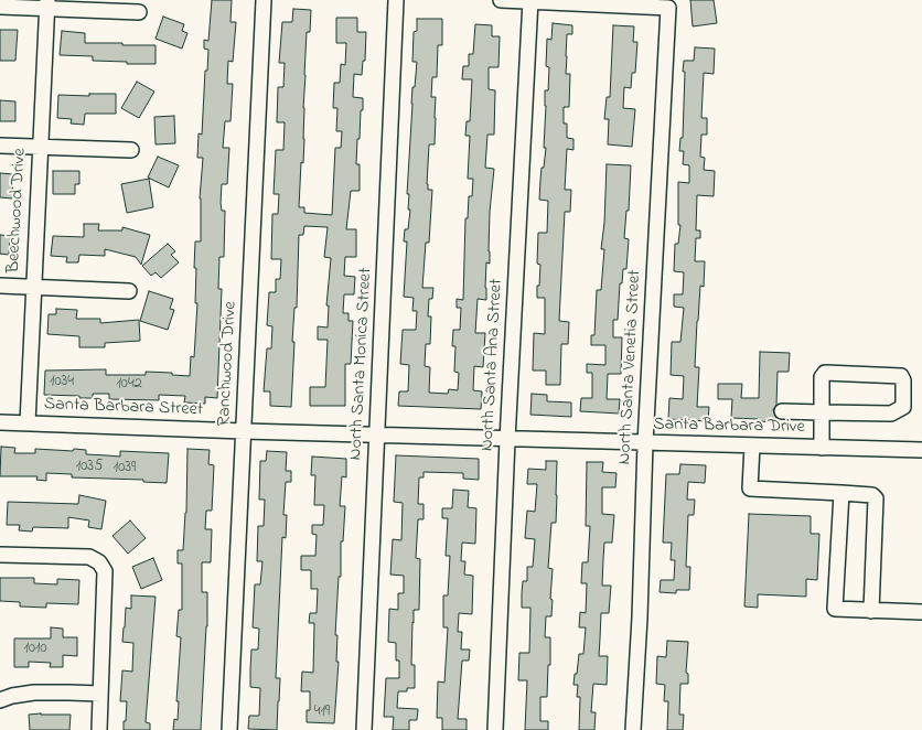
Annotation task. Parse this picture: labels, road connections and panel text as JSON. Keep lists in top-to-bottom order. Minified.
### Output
{"streets":{"street":["Beechwood Drive","Ranchwood Drive","North Santa Monica Street","North Santa Ana Street","North Santa Venetia Street","Santa Barbara Street","Santa Barbara Drive"]},"crossings":[["Beechwood Drive","Santa Barbara Street"],["Ranchwood Drive","Santa Barbara Street"],["North Santa Monica Street","Santa Barbara Street"],["North Santa Monica Street","Santa Barbara Drive"],["North Santa Ana Street","North Santa Venetia Street"],["North Santa Ana Street","Santa Barbara Drive"],["North Santa Venetia Street","Santa Barbara Drive"],["Santa Barbara Street","Santa Barbara Drive"]],"house_numbers":["1034","1042","1035","1039","1010","419"]}
